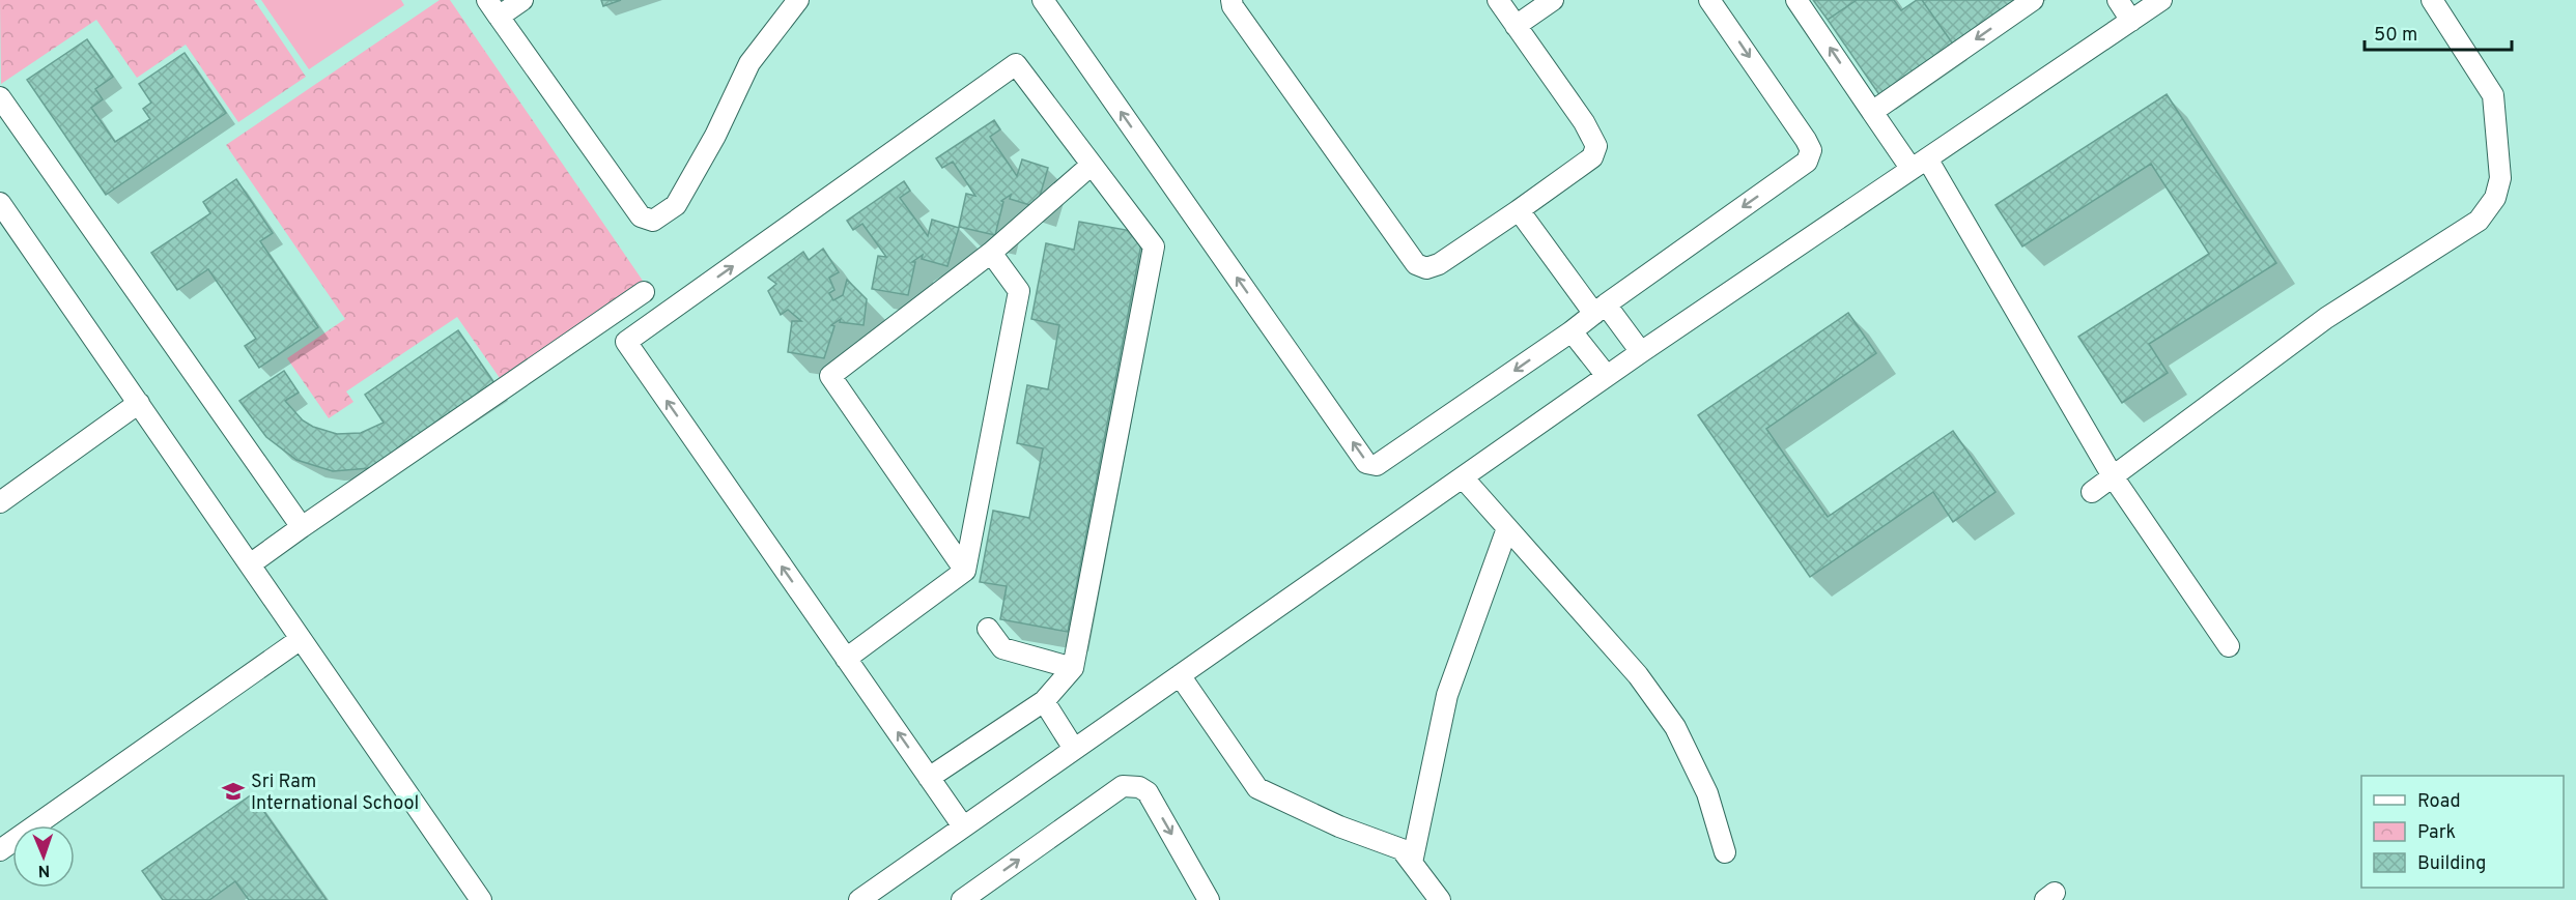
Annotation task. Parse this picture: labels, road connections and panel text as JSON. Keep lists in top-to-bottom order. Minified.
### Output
{"places":{"school or university":["Sri Ram International School"]},"legend":["Road","Park","Building"],"scale_bar":"50 m","north":"bottom"}
